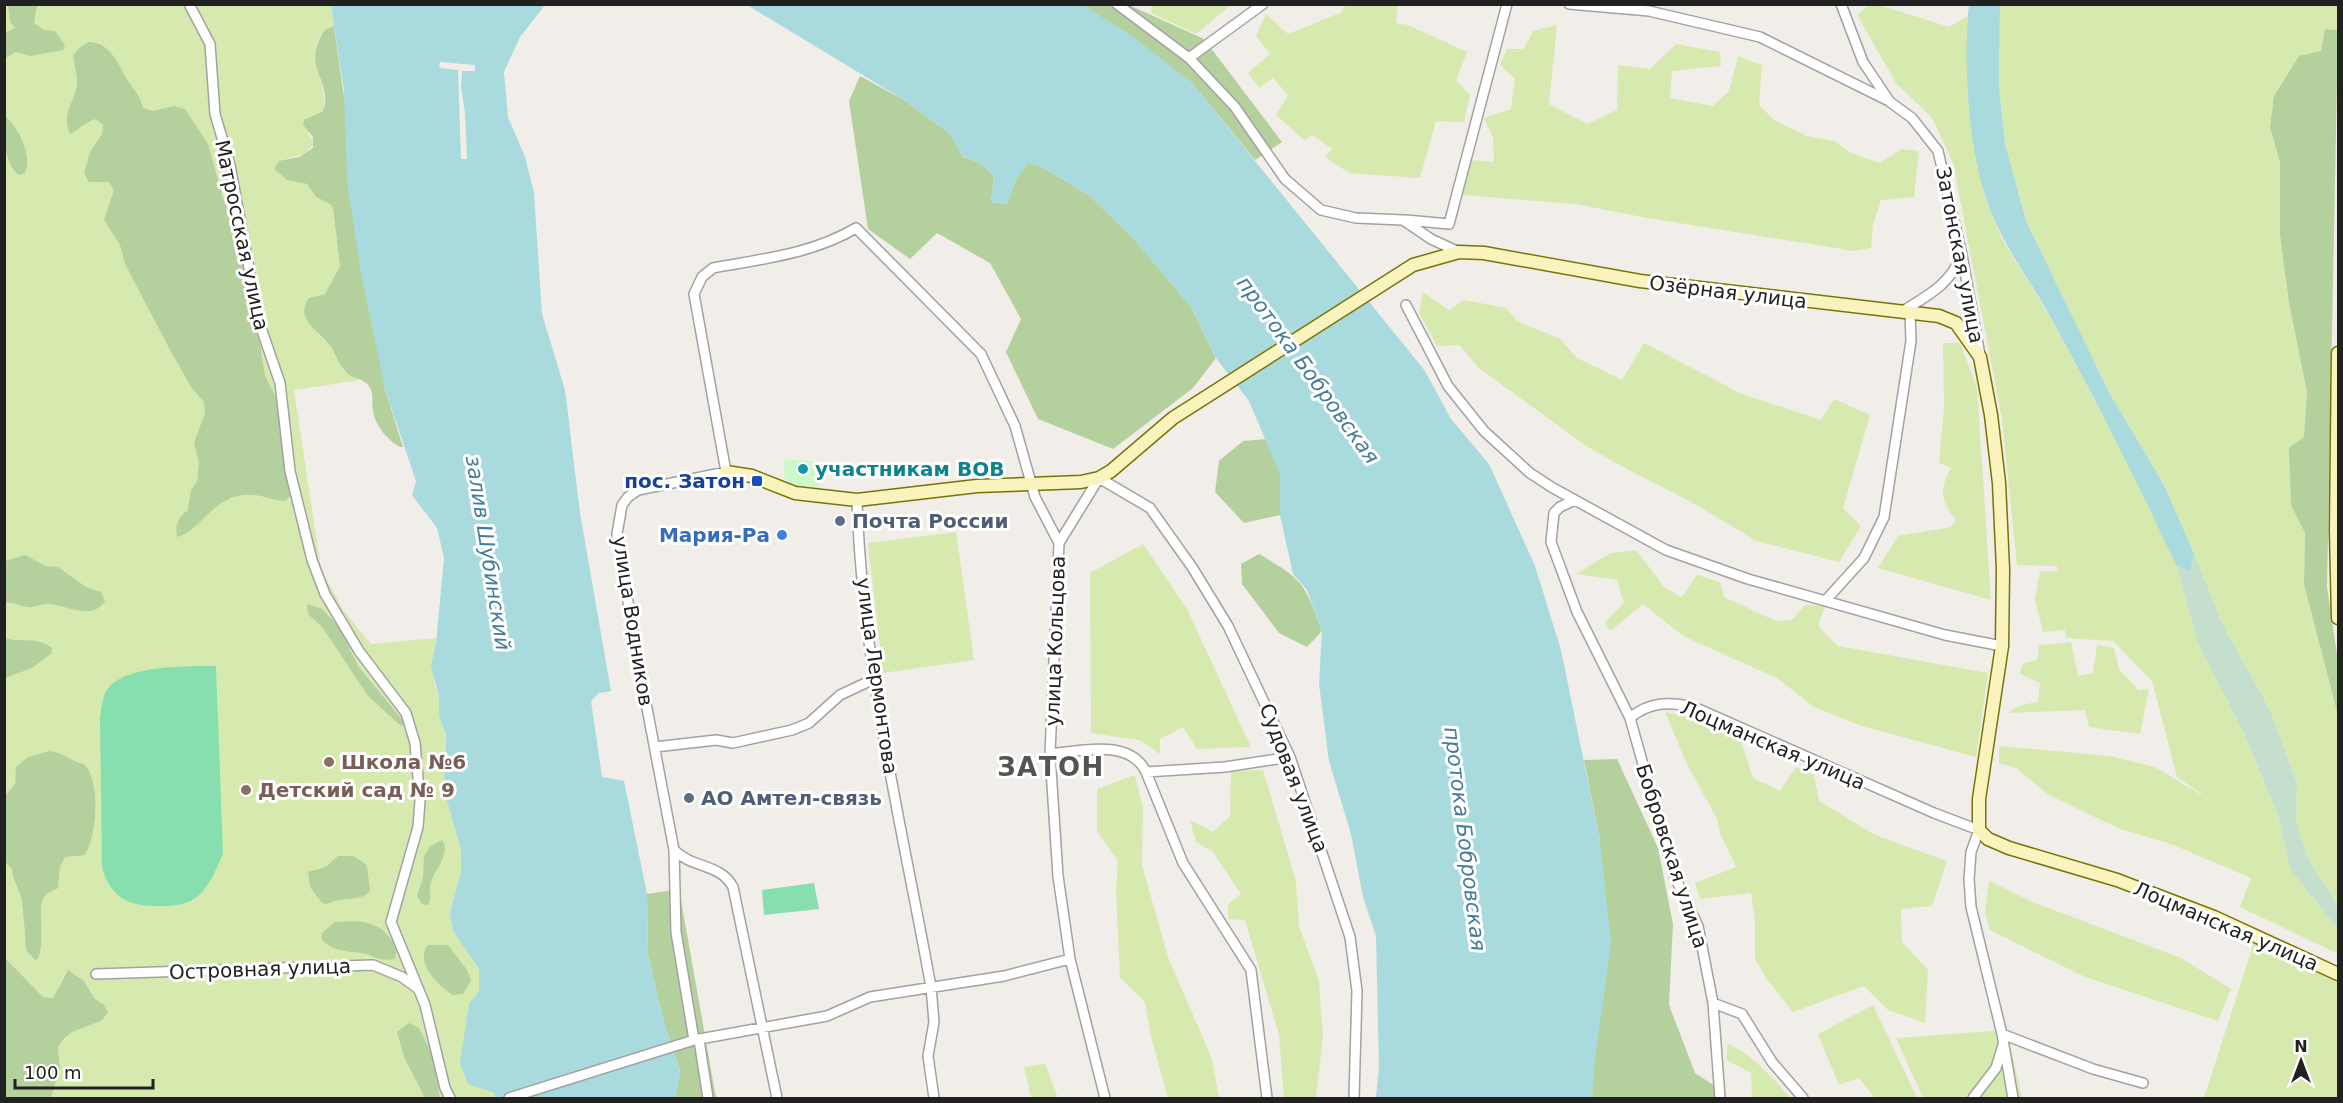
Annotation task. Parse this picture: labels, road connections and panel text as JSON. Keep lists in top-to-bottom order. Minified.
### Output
{"streets":{"street":["Матросская улица","Затонская улица","Озёрная улица","улица Водников","улица Кольцова","улица Лермонтова","Лоцманская улица","Судовая улица","Бобровская улица","Островная улица"]},"crossings":[["Матросская улица","Островная улица"],["Затонская улица","Озёрная улица"],["Озёрная улица","улица Кольцова"],["Озёрная улица","Судовая улица"],["улица Кольцова","Судовая улица"],["Лоцманская улица","Бобровская улица"]],"districts":["ЗАТОН"],"water":["протока Бобровская","залив Шубинский"],"places":{"other":["участникам ВОВ","Почта России","Мария-Ра","Школа №6","Детский сад № 9","АО Амтел-связь"],"transit":["пос. Затон"]},"scale_bar":"100 m","north":"top"}
